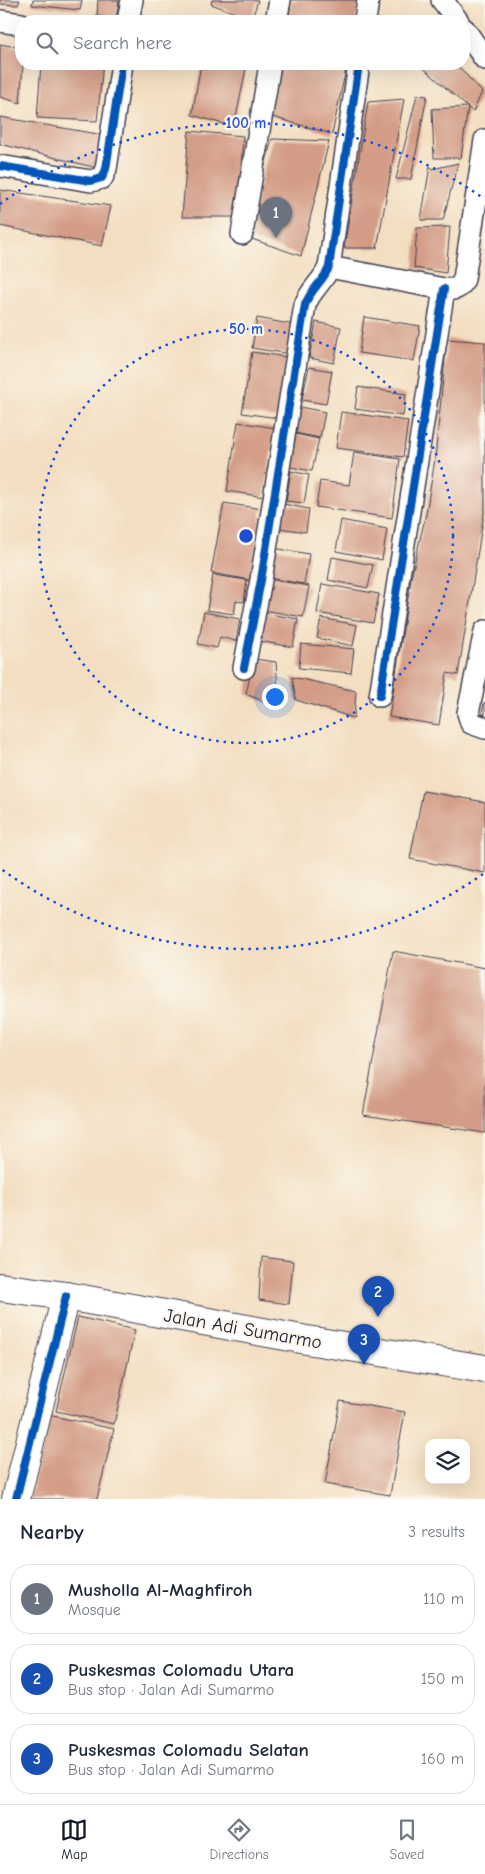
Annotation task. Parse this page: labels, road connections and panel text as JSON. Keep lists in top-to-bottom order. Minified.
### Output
{"streets":{"main road":["Jalan Adi Sumarmo"]},"page":{"search":"Search here","pins":["1","2","3"],"heading":["Nearby","3 results"],"list":[{"mark":"1","name":"Musholla Al-Maghfiroh","note":"Mosque","value":"110 m"},{"mark":"2","name":"Puskesmas Colomadu Utara","note":"Bus stop · Jalan Adi Sumarmo","value":"150 m"},{"mark":"3","name":"Puskesmas Colomadu Selatan","note":"Bus stop · Jalan Adi Sumarmo","value":"160 m"}],"nav":["Map","Directions","Saved"]},"rings":["100 m","50 m"]}
